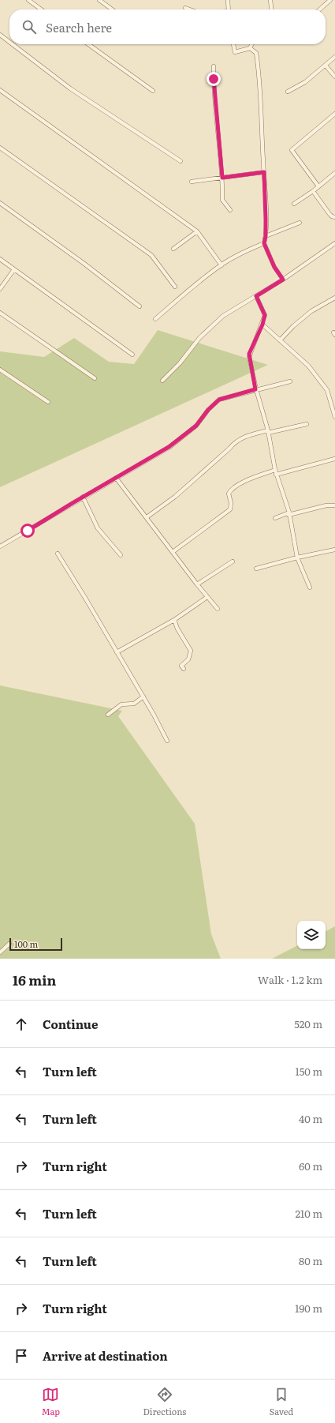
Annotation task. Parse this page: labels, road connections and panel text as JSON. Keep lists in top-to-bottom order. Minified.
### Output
{"scale_bar":"100 m","page":{"search":"Search here","scale":"100 m","heading":["16 min","Walk · 1.2 km"],"list":[["Continue","520 m"],["Turn left","150 m"],["Turn left","40 m"],["Turn right","60 m"],["Turn left","210 m"],["Turn left","80 m"],["Turn right","190 m"],"Arrive at destination"],"nav":["Map","Directions","Saved"]}}
